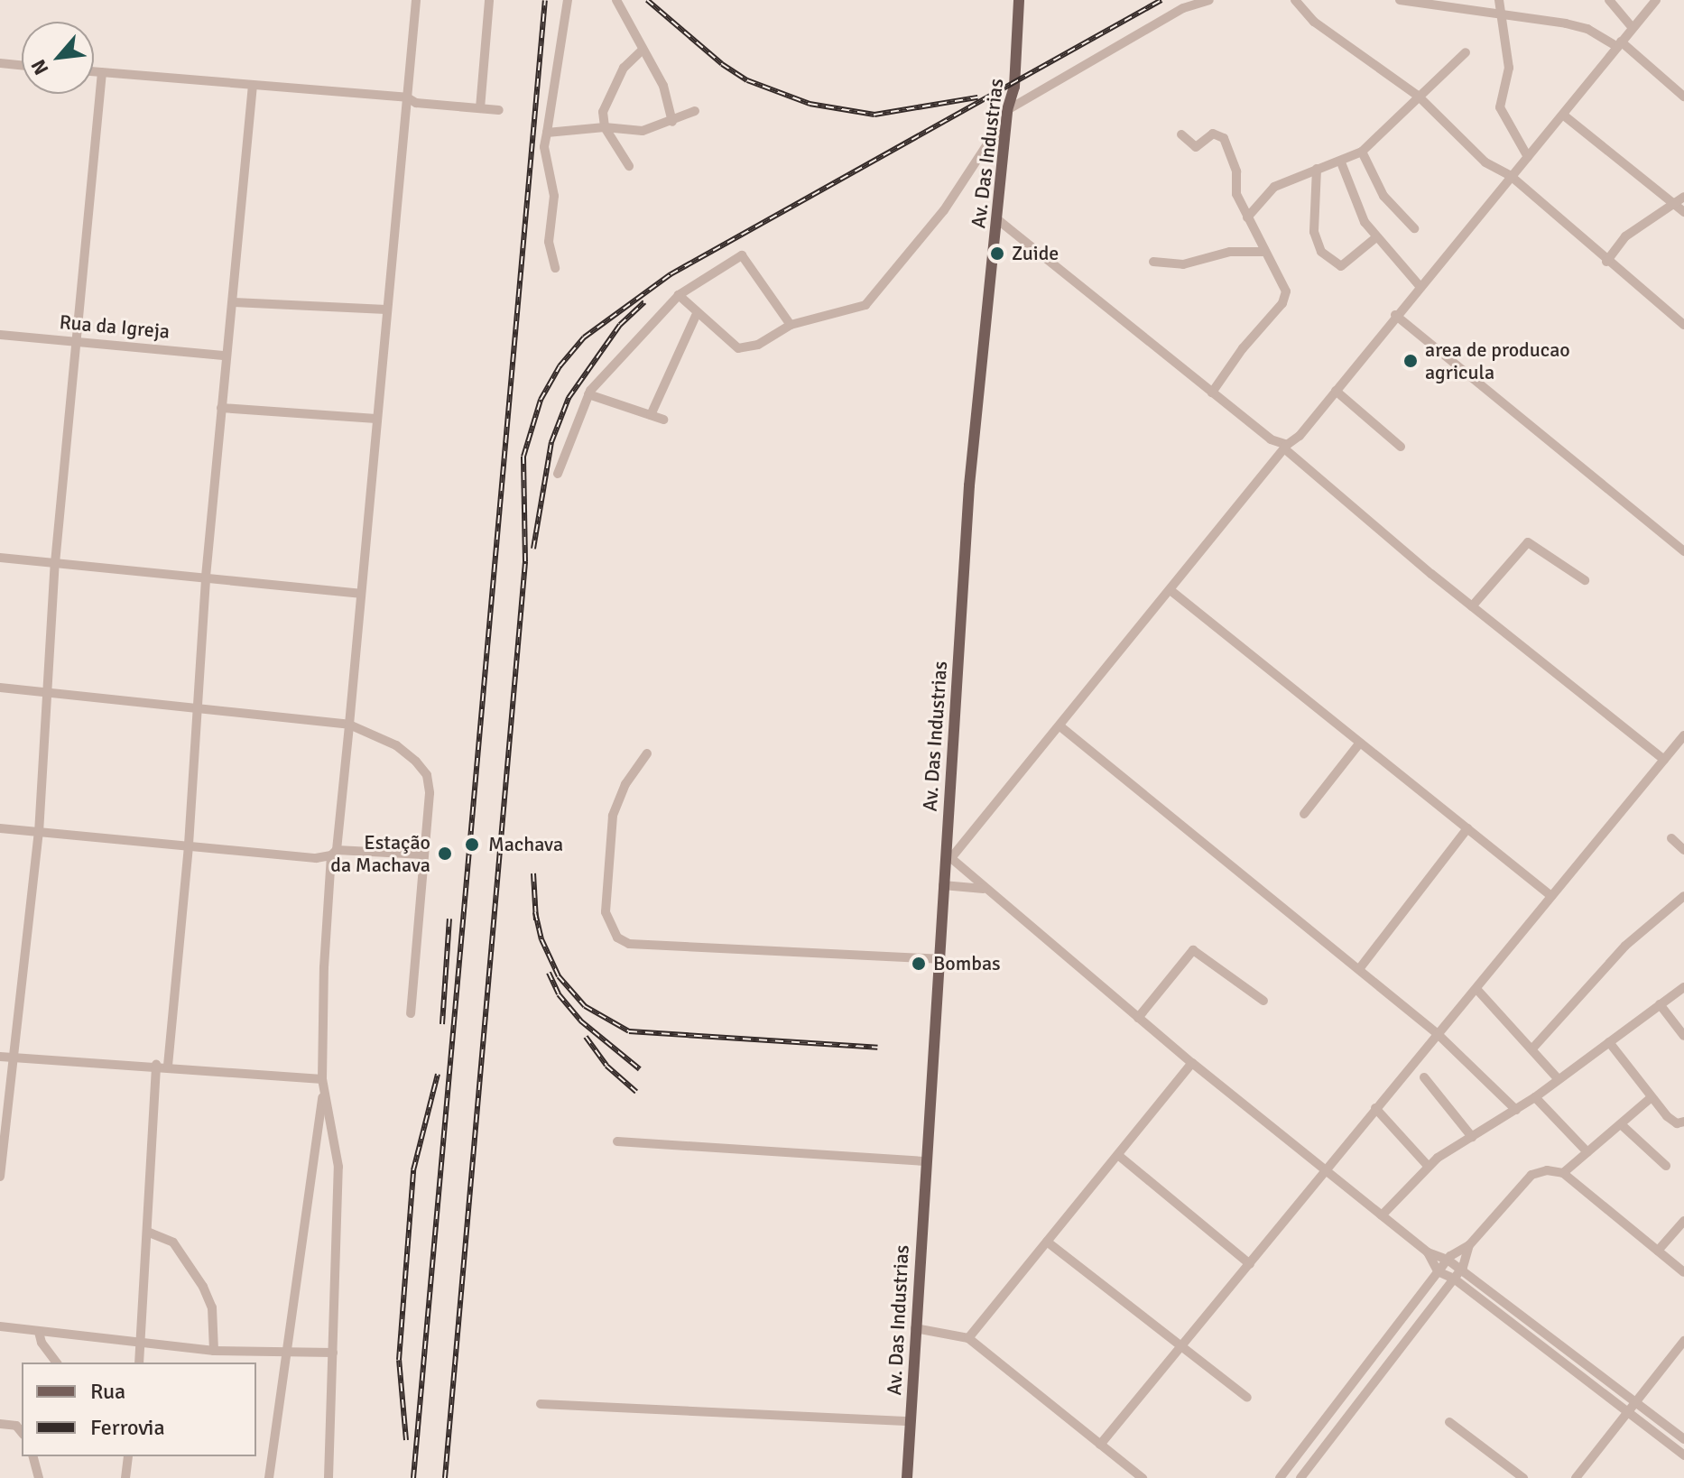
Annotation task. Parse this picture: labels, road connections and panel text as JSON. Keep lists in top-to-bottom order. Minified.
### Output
{"streets":{"main road":["Av. Das Industrias"],"street":["Rua da Igreja"]},"places":["Zuide","area de producao agricula","Machava","Estação da Machava","Bombas"],"legend":["Rua","Ferrovia"],"north":"bottom left"}
